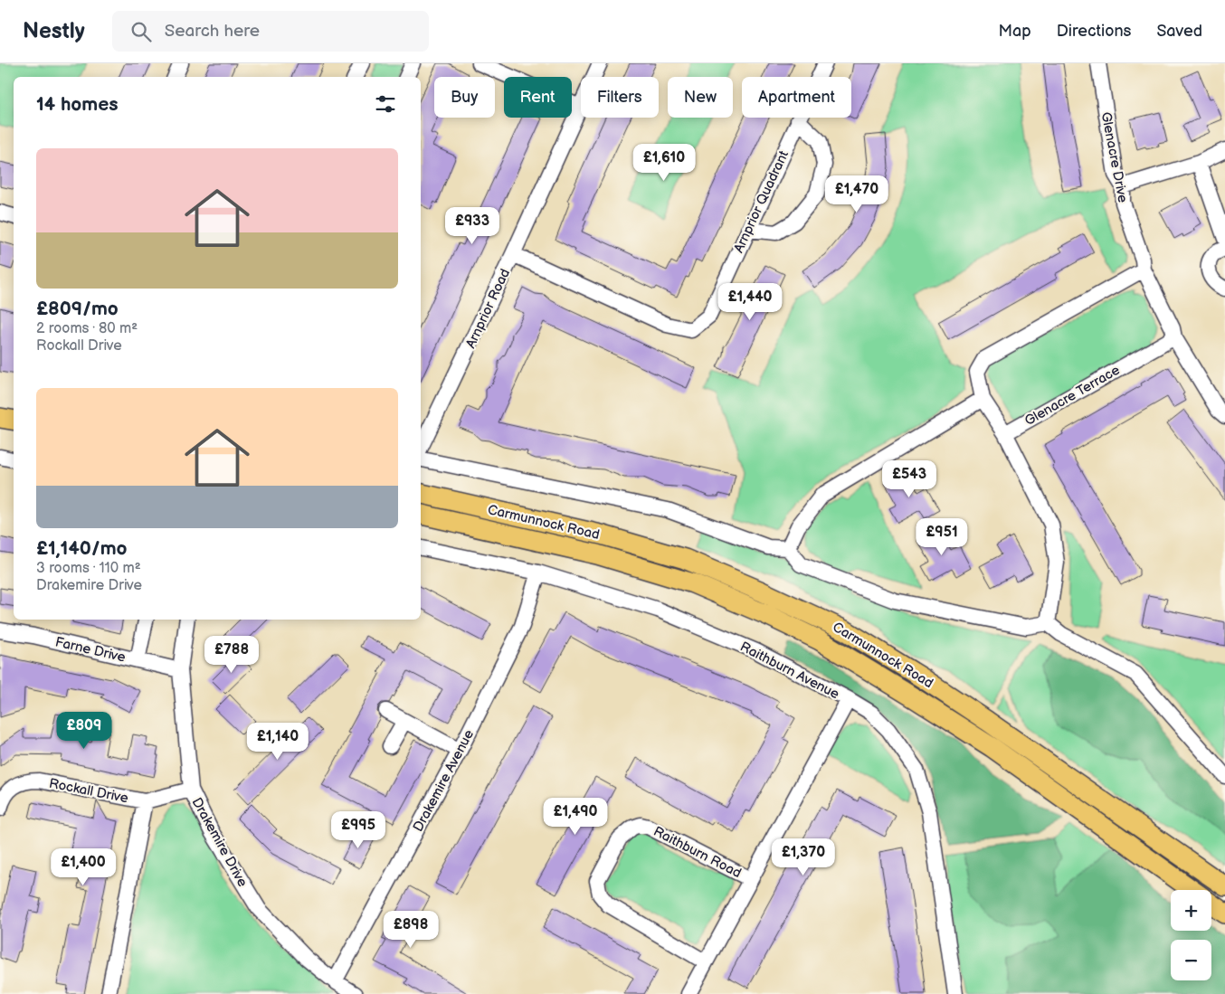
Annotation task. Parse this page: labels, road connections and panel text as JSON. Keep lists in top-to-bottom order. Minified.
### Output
{"streets":{"main road":["Carmunnock Road"],"street":["Glenacre Drive","Arnprior Quadrant","Arnprior Road","Glenacre Terrace","Farne Drive","Raithburn Avenue","Drakemire Avenue","Rockall Drive","Drakemire Drive","Raithburn Road"]},"crossings":[["Glenacre Drive","Glenacre Terrace"],["Arnprior Quadrant","Arnprior Road"],["Farne Drive","Drakemire Drive"],["Raithburn Avenue","Drakemire Avenue"],["Raithburn Avenue","Raithburn Road"],["Drakemire Avenue","Drakemire Drive"],["Rockall Drive","Drakemire Drive"]],"page":{"header":"Nestly","search":"Search here","nav":["Map","Directions","Saved"],"chip":["Buy","Rent","Filters","New","Apartment"],"heading":"14 homes","list":[{"name":"£809/mo","note":"2 rooms · 80 m² · Rockall Drive"},{"name":"£1,140/mo","note":"3 rooms · 110 m² · Drakemire Drive"}],"price":["£1,610","£1,470","£933","£1,440","£543","£951","£788","£809","£1,140","£1,490","£995","£1,370","£1,400","£898"],"map_buttons":["+","−"]}}
